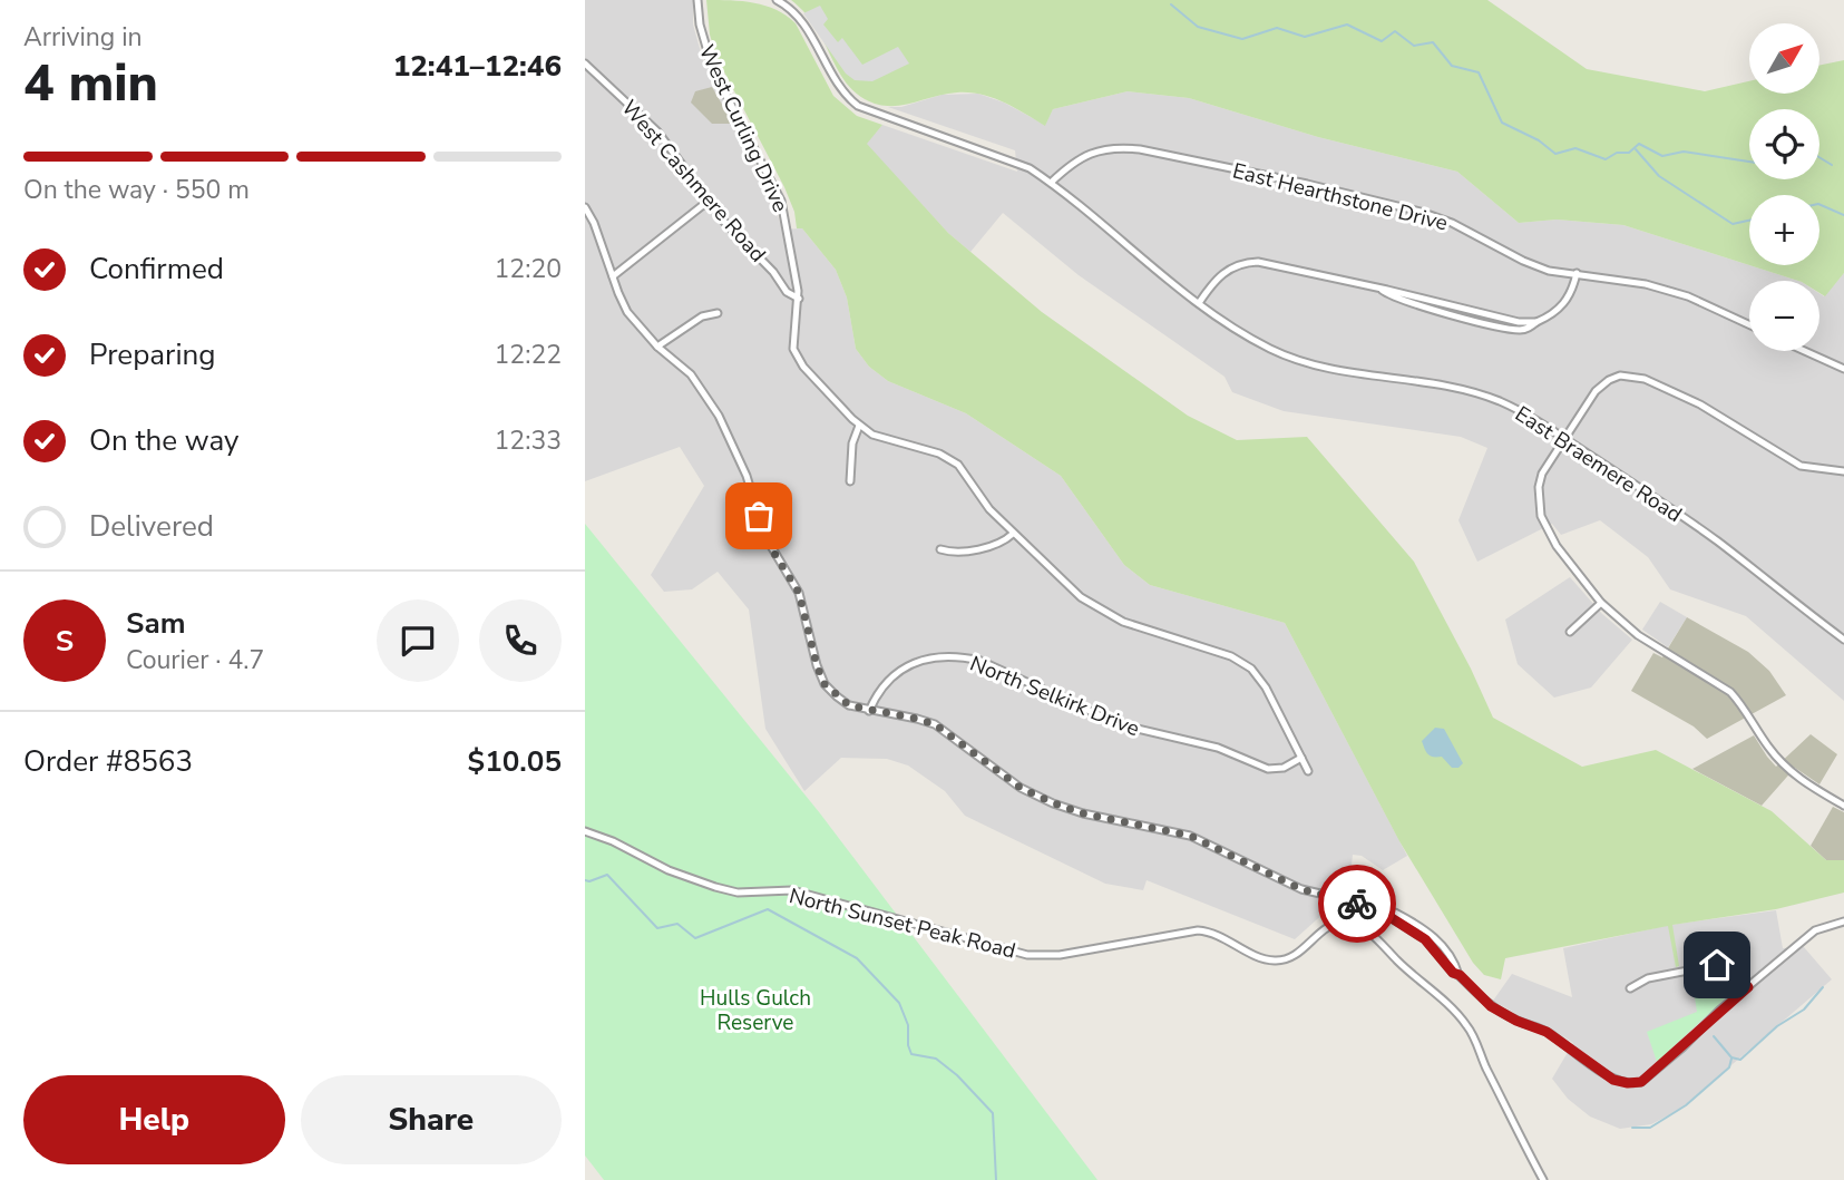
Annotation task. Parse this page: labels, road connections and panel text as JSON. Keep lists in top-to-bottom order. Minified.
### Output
{"streets":{"street":["West Curling Drive","West Cashmere Road","East Hearthstone Drive","East Braemere Road","North Selkirk Drive","North Sunset Peak Road"]},"crossings":[["West Curling Drive","West Cashmere Road"],["East Hearthstone Drive","East Braemere Road"]],"parks":["Hulls Gulch Reserve"],"north":"top right","page":{"heading":["4 min","Arriving in","12:41–12:46"],"panel":["Sam","Courier · 4.7","Order #8563","$10.05"],"map_buttons":["+","−"],"bar":"On the way · 550 m","list":[["Confirmed","12:20"],["Preparing","12:22"],["On the way","12:33"],"Delivered"],"round":"S","buttons":["Help","Share"]}}
